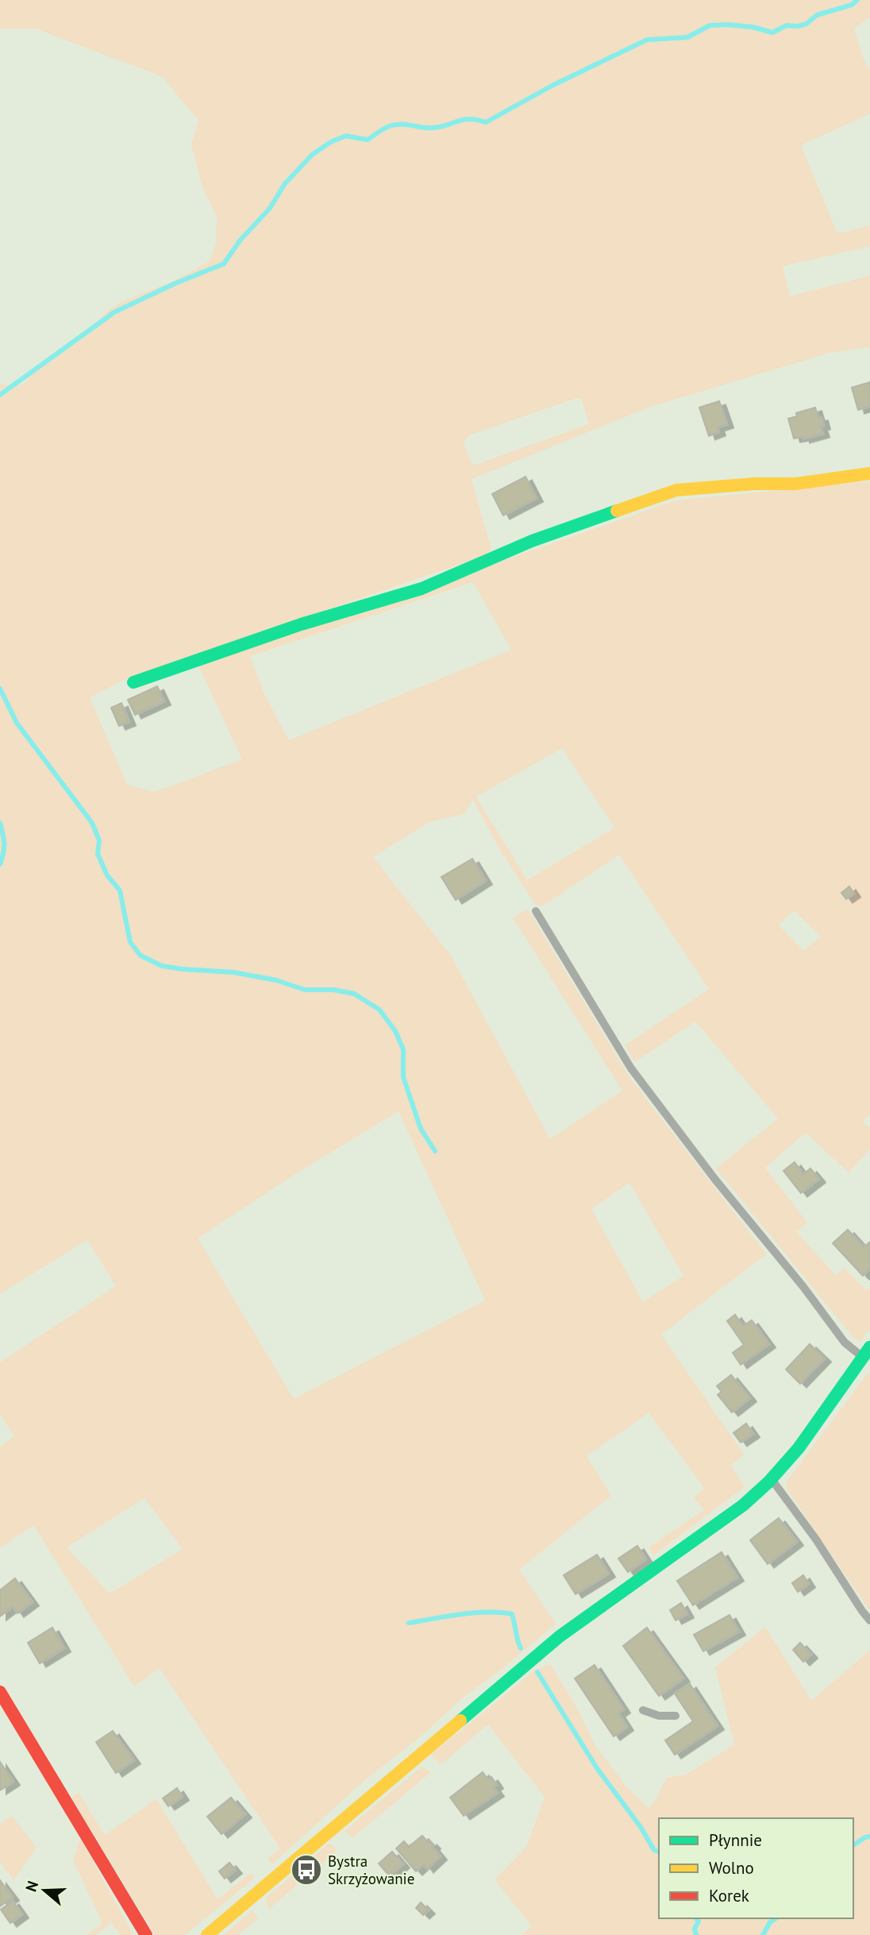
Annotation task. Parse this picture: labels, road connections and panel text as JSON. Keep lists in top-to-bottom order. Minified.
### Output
{"places":{"bus stop":["Bystra Skrzyżowanie"]},"legend":["Płynnie","Wolno","Korek"],"north":"left"}
